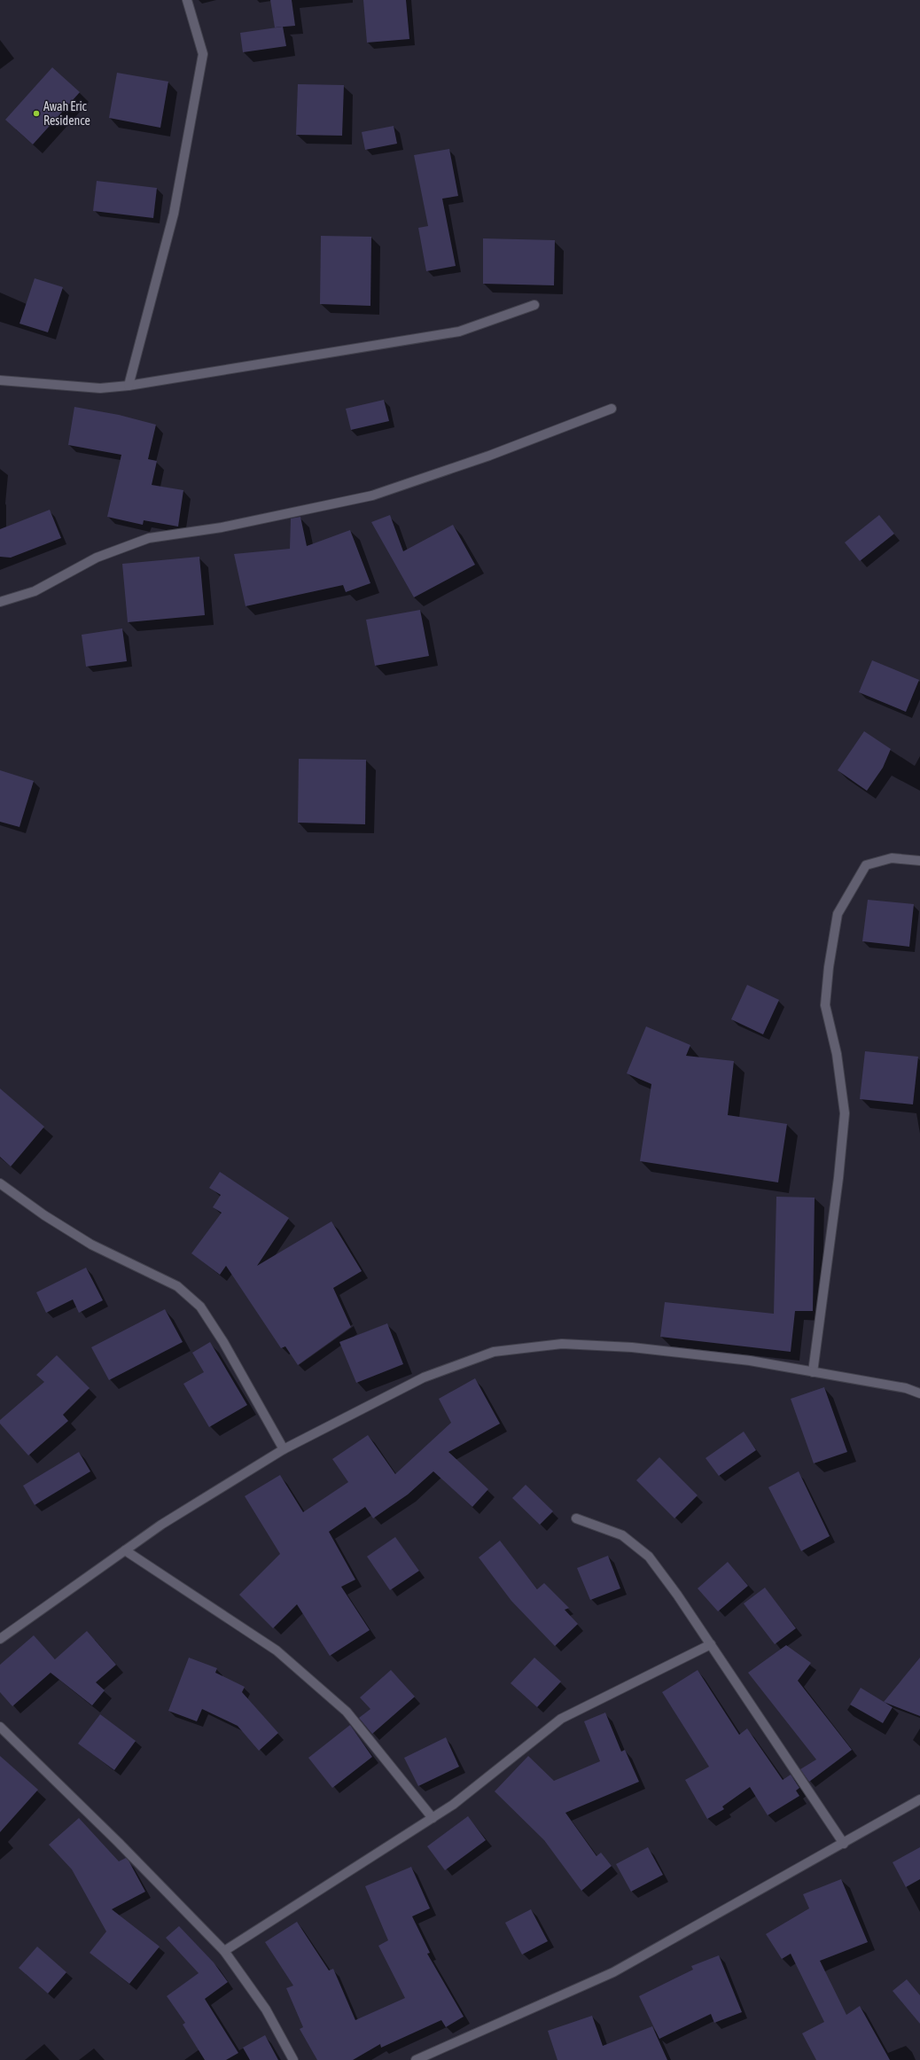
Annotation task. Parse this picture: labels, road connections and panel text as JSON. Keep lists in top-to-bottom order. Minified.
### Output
{"places":["Awah Eric Residence"]}
